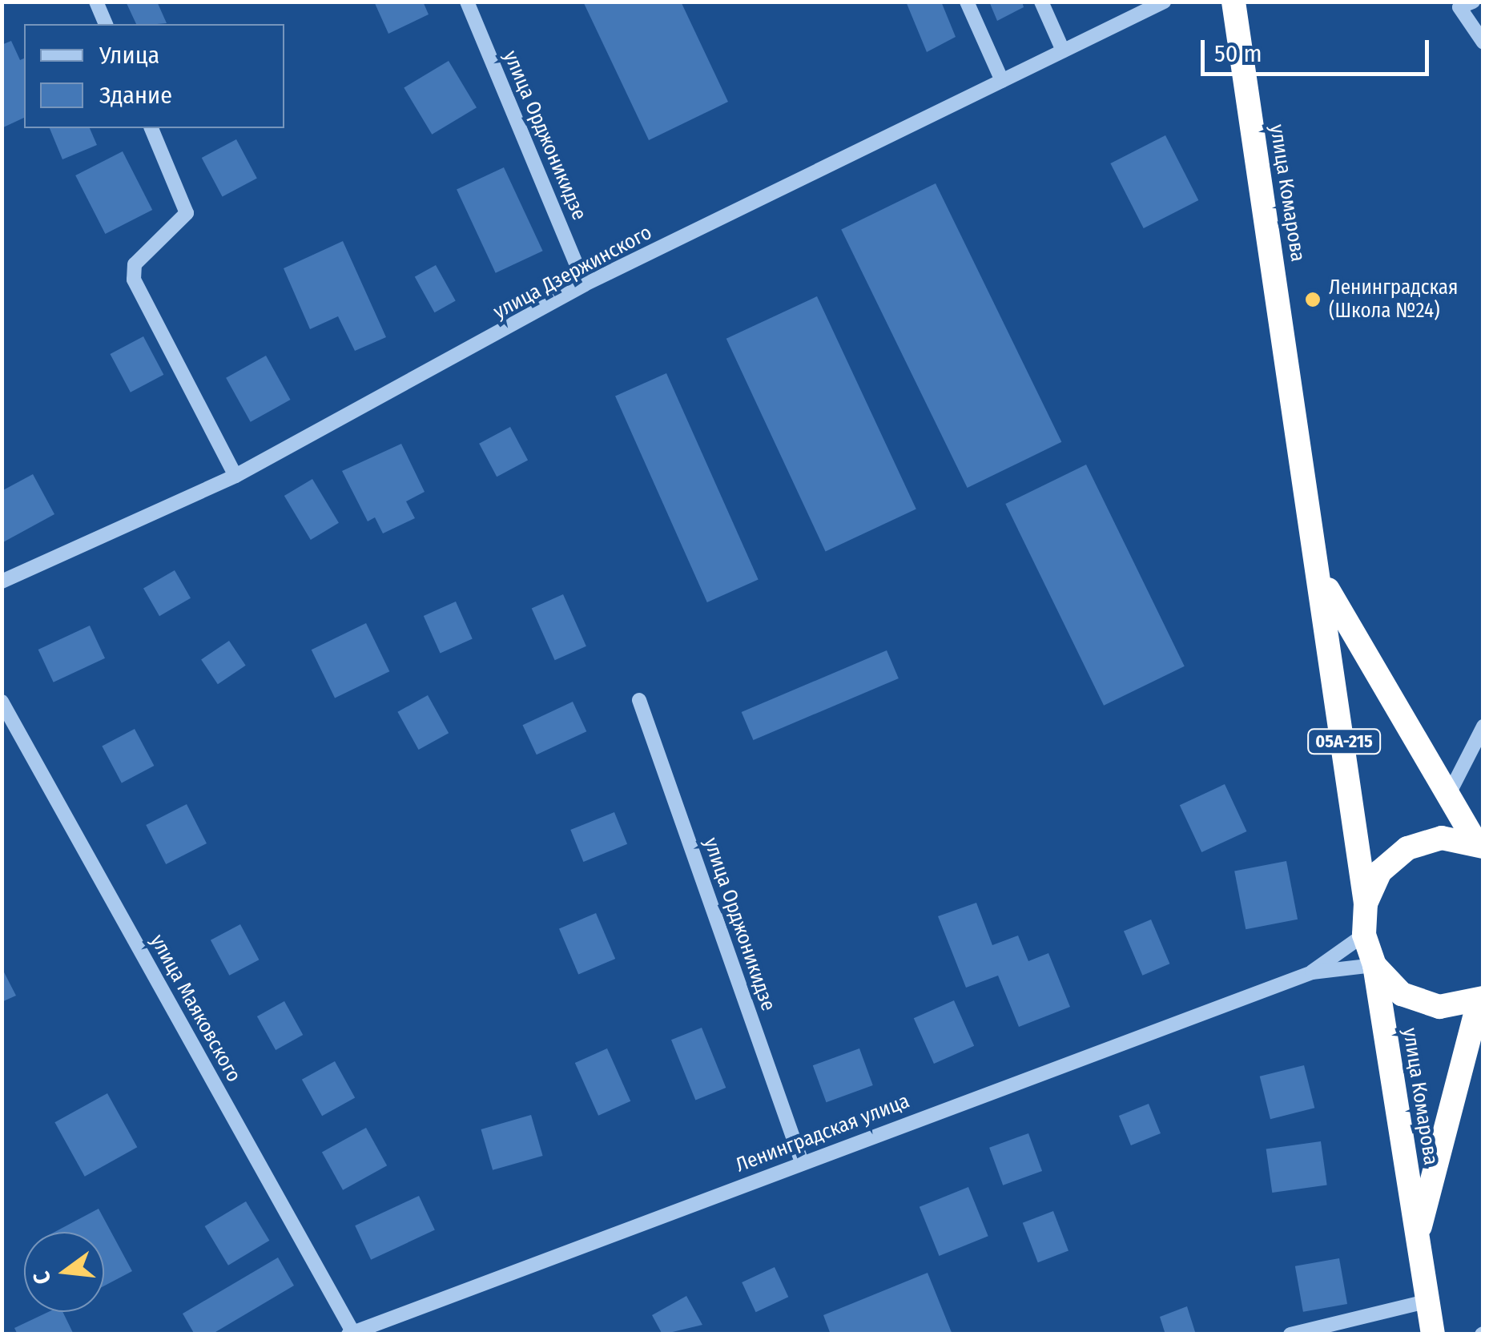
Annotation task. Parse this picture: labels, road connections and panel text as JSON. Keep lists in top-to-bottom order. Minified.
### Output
{"streets":{"highway":["улица Комарова","05А-215"],"street":["улица Орджоникидзе","улица Дзержинского","улица Маяковского","Ленинградская улица"]},"crossings":[["улица Орджоникидзе","улица Дзержинского"],["улица Орджоникидзе","Ленинградская улица"],["улица Комарова","05А-215"],["улица Комарова","Ленинградская улица"],["05А-215","Ленинградская улица"],["улица Маяковского","Ленинградская улица"]],"places":["Ленинградская (Школа №24)"],"legend":["Улица","Здание"],"scale_bar":"50 m","north":"left"}
